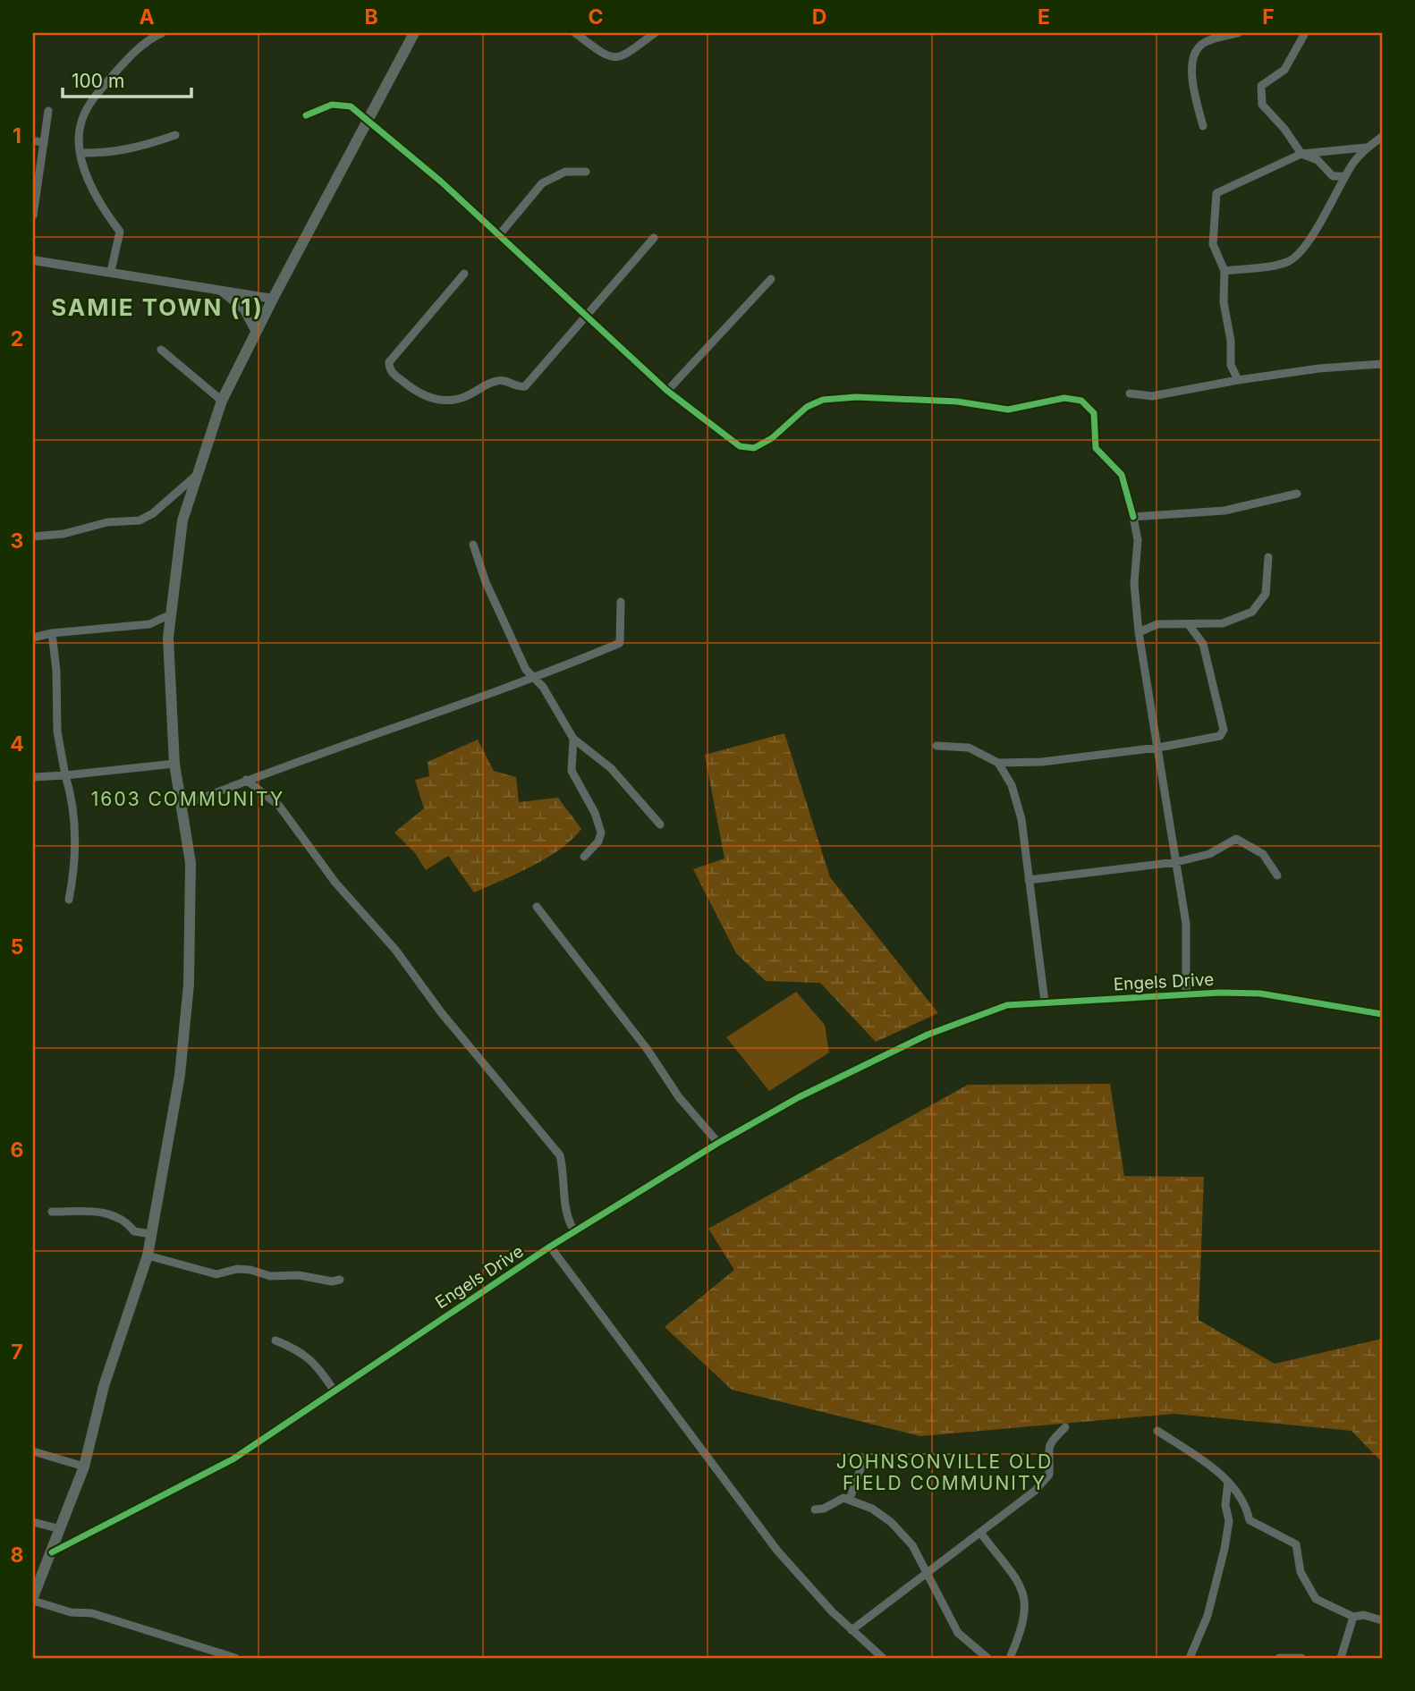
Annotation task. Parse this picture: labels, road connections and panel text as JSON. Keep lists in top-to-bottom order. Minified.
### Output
{"streets":{"street":["Engels Drive"]},"districts":["SAMIE TOWN (1)","1603 COMMUNITY","JOHNSONVILLE OLD FIELD COMMUNITY"],"scale_bar":"100 m","grid":{"columns":["A","B","C","D","E","F"],"rows":["1","2","3","4","5","6","7","8"]}}
